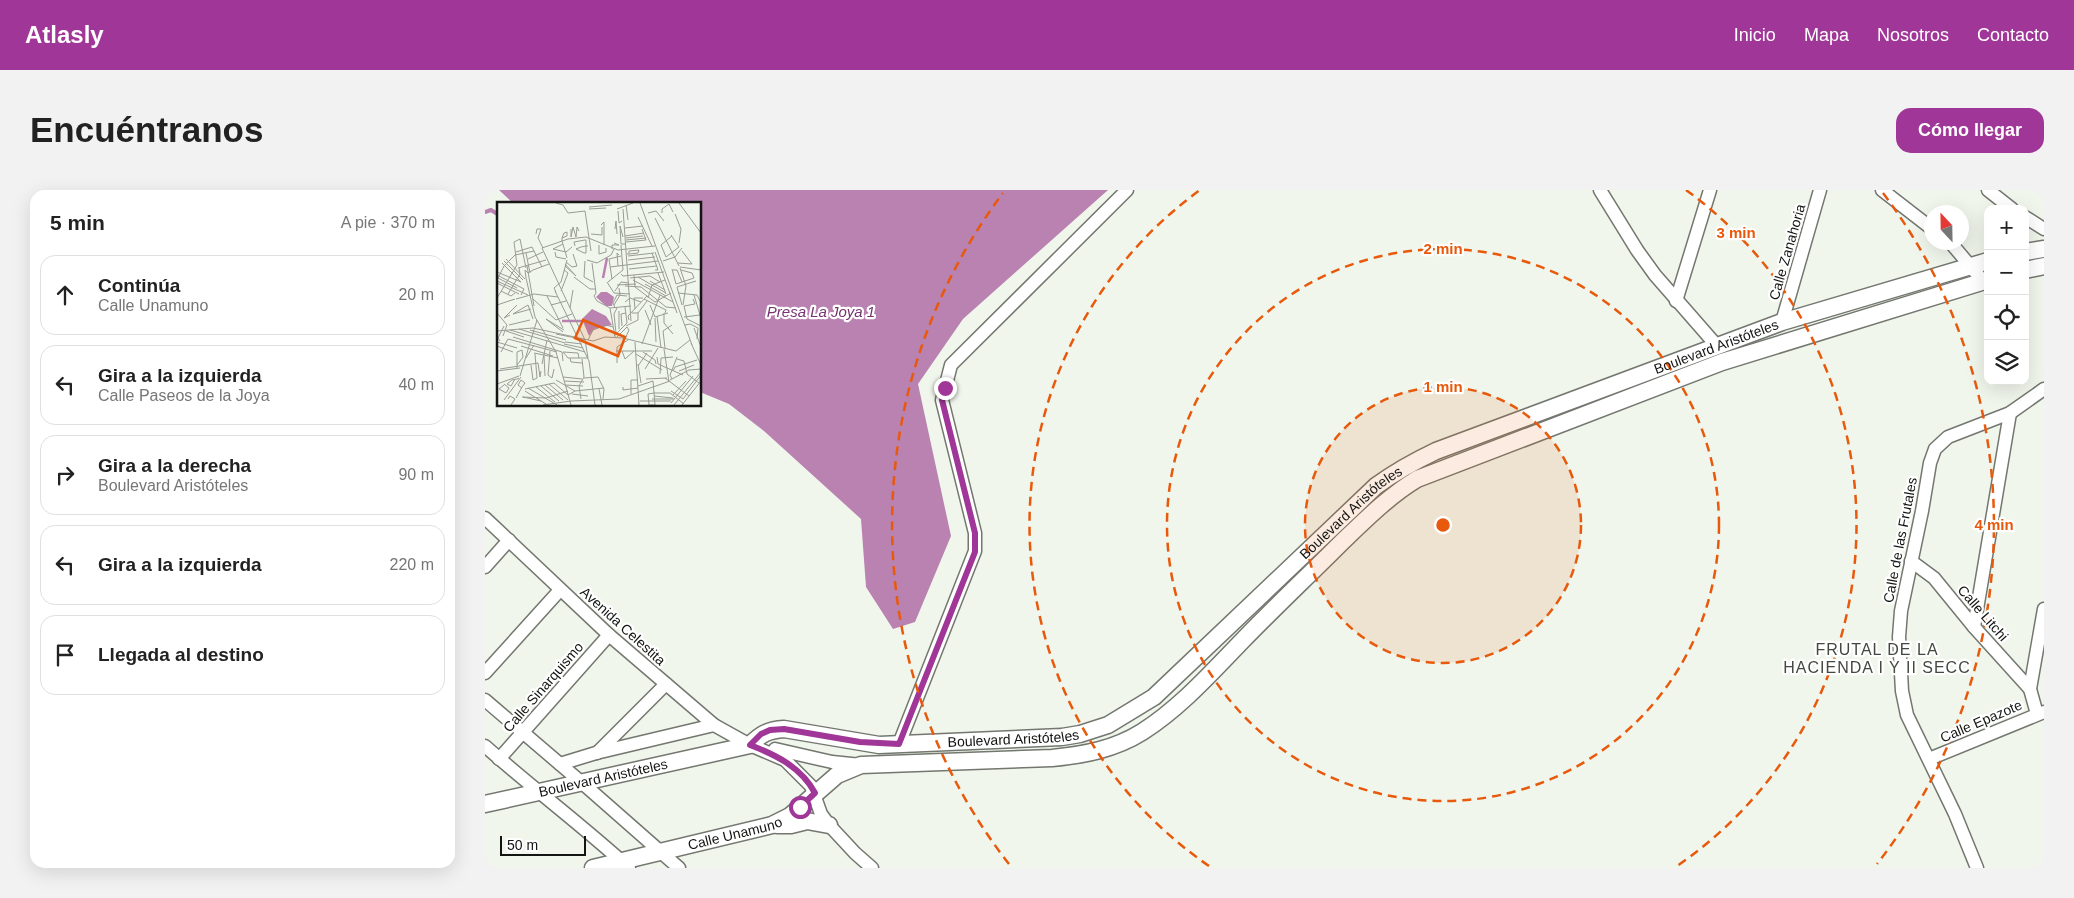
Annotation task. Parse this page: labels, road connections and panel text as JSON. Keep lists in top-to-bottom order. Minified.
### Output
{"streets":{"street":["Calle Zanahoria","Boulevard Aristóteles","Calle de las Frutales","Calle Litchi","Avenida Celestita","Calle Sinarquismo","Calle Epazote","Calle Unamuno"]},"crossings":[["Calle Zanahoria","Boulevard Aristóteles"],["Boulevard Aristóteles","Avenida Celestita"],["Boulevard Aristóteles","Calle Unamuno"],["Calle de las Frutales","Calle Litchi"],["Calle de las Frutales","Calle Epazote"],["Avenida Celestita","Calle Sinarquismo"]],"districts":["FRUTAL DE LA HACIENDA I Y II SECC"],"water":["Presa La Joya 1"],"scale_bar":"50 m","north":"top","page":{"header":"Atlasly","nav":["Inicio","Mapa","Nosotros","Contacto"],"buttons":"Cómo llegar","title":"Encuéntranos","heading":["5 min","A pie · 370 m"],"map_buttons":["+","−"],"list":[["Continúa","Calle Unamuno","20 m"],["Gira a la izquierda","Calle Paseos de la Joya","40 m"],["Gira a la derecha","Boulevard Aristóteles","90 m"],["Gira a la izquierda","220 m"],"Llegada al destino"],"scale":"50 m"},"rings":["3 min","2 min","1 min","4 min"]}
